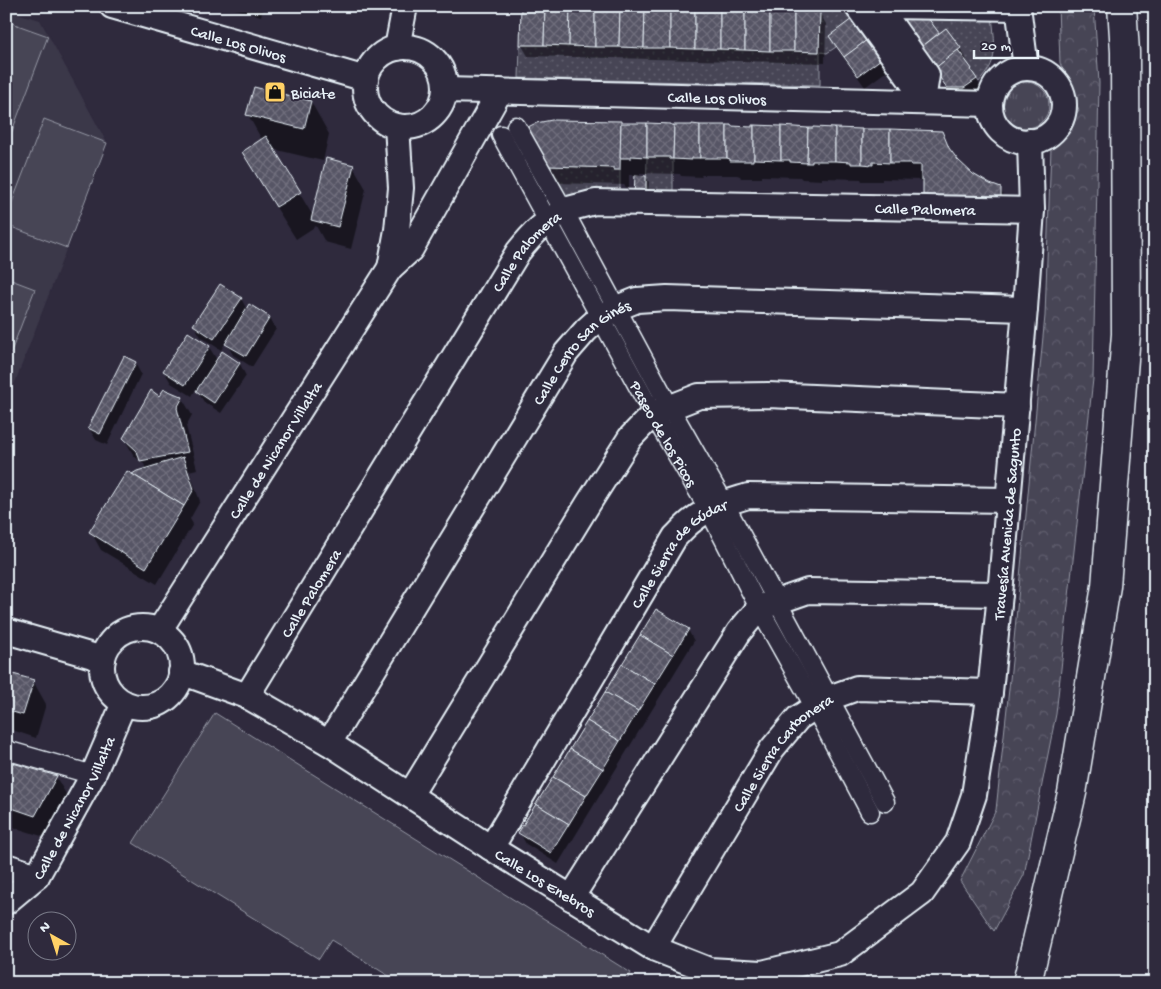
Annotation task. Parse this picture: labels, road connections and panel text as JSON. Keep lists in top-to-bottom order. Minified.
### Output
{"streets":{"street":["Calle Los Olivos","Calle Palomera","Calle Cerro San Ginés","Paseo de los Picos","Calle de Nicanor Villalta","Travesía Avenida de Sagunto","Calle Sierra de Gúdar","Calle Sierra Carbonera","Calle Los Enebros"]},"crossings":[["Calle Los Olivos","Calle de Nicanor Villalta"],["Calle Los Olivos","Travesía Avenida de Sagunto"],["Calle Palomera","Paseo de los Picos"],["Calle Palomera","Travesía Avenida de Sagunto"],["Calle Palomera","Calle Los Enebros"],["Calle Cerro San Ginés","Paseo de los Picos"],["Calle Cerro San Ginés","Travesía Avenida de Sagunto"],["Calle Cerro San Ginés","Calle Los Enebros"],["Paseo de los Picos","Calle Sierra de Gúdar"],["Paseo de los Picos","Calle Sierra Carbonera"],["Calle de Nicanor Villalta","Calle Los Enebros"],["Travesía Avenida de Sagunto","Calle Sierra de Gúdar"],["Travesía Avenida de Sagunto","Calle Sierra Carbonera"],["Travesía Avenida de Sagunto","Calle Los Enebros"],["Calle Sierra de Gúdar","Calle Los Enebros"],["Calle Sierra Carbonera","Calle Los Enebros"]],"places":{"shop":["Biciate"]},"scale_bar":"20 m","north":"top left"}
